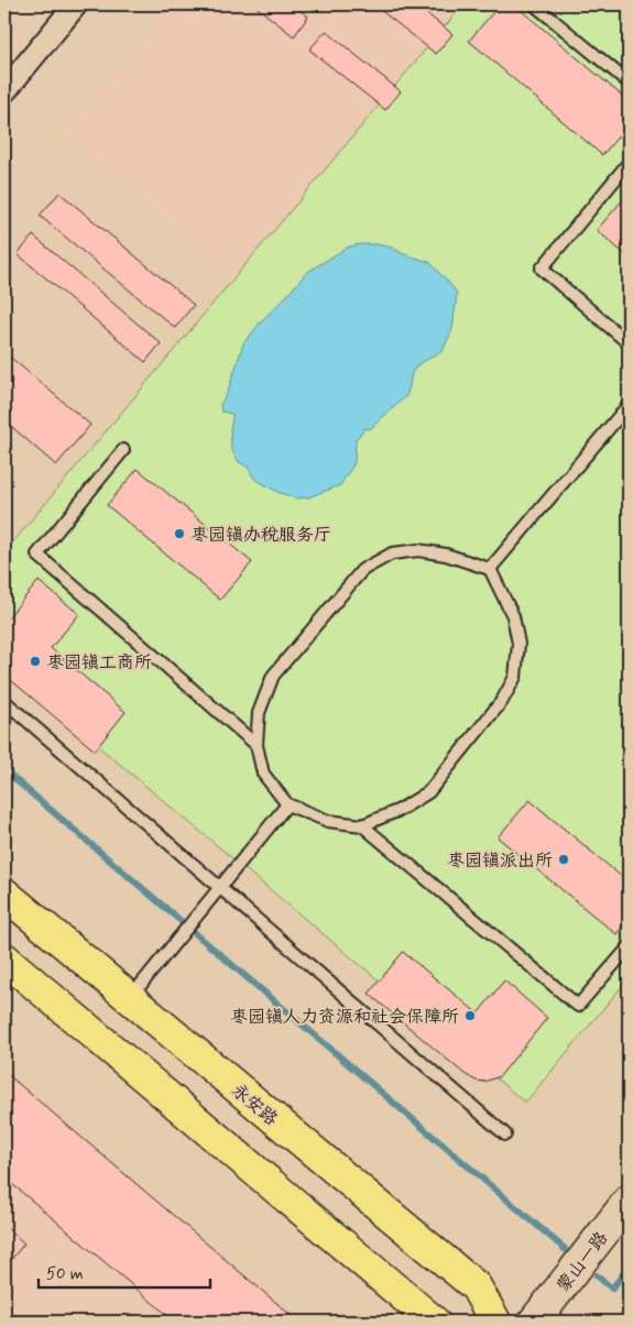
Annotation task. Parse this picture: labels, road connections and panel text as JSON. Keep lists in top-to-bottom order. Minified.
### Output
{"streets":{"main road":["永安路","蒙山一路"]},"places":["枣园镇办税服务厅","枣园镇工商所","枣园镇派出所","枣园镇人力资源和社会保障所"],"scale_bar":"50 m"}
